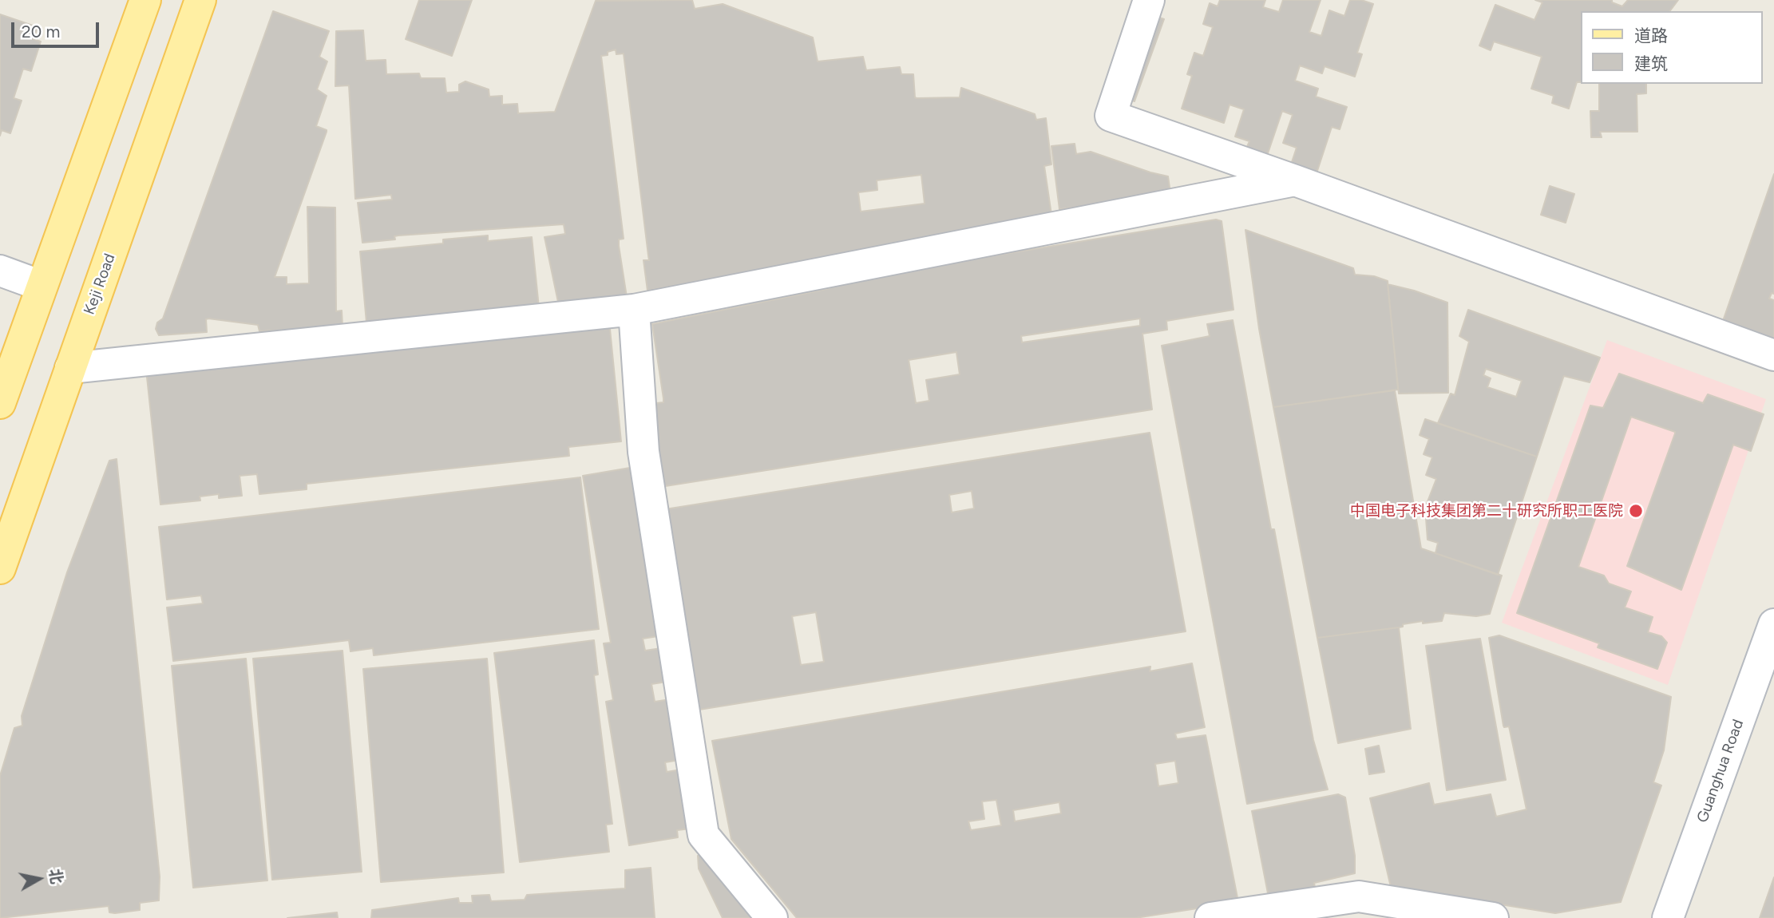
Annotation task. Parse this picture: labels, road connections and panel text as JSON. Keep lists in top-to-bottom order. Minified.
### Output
{"streets":{"main road":["Keji Road"],"street":["Guanghua Road"]},"places":["中国电子科技集团第二十研究所职工医院"],"legend":["道路","建筑"],"scale_bar":"20 m","north":"right"}
